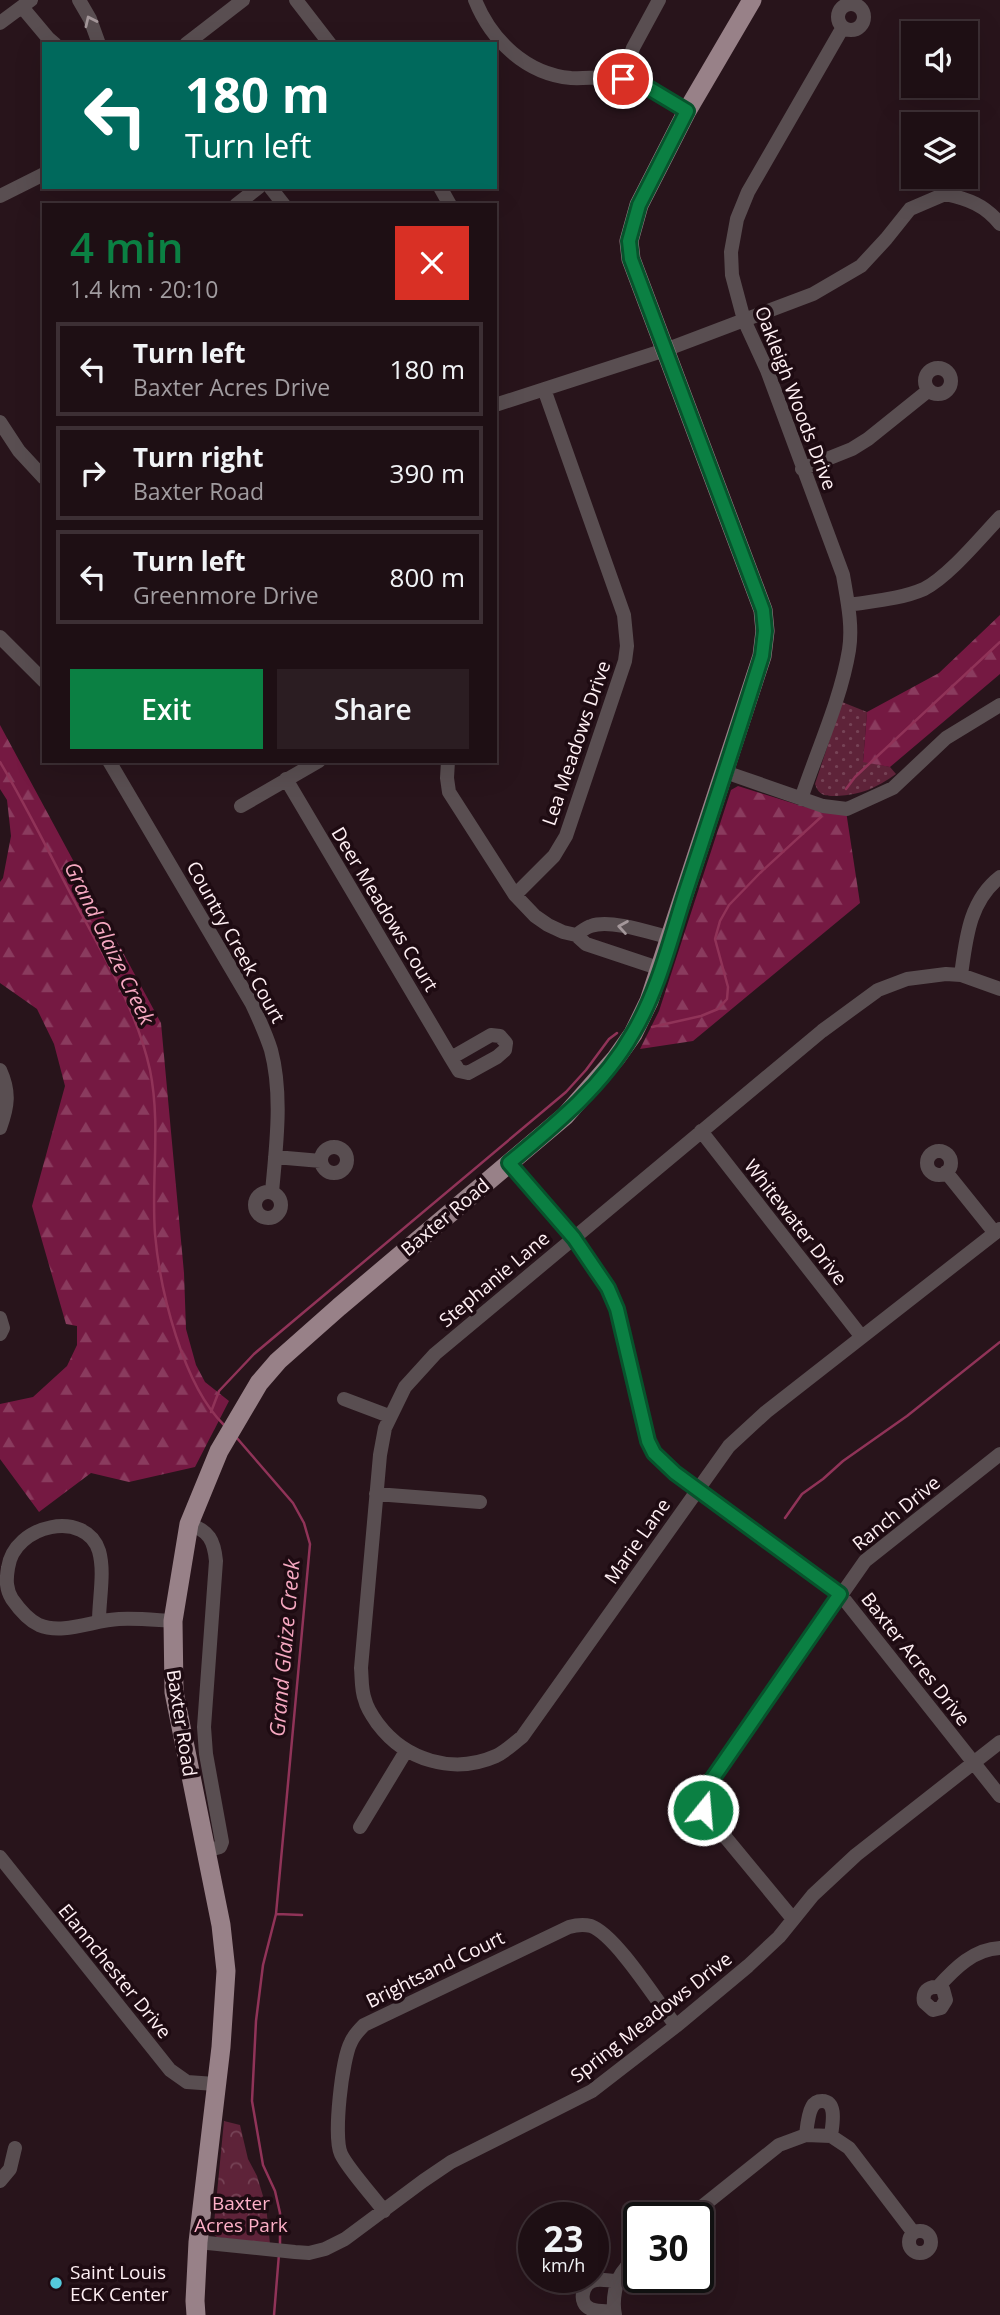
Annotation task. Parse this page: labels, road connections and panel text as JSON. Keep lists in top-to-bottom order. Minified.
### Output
{"streets":{"main road":["Baxter Road"],"street":["Oakleigh Woods Drive","Lea Meadows Drive","Deer Meadows Court","Country Creek Court","Whitewater Drive","Stephanie Lane","Ranch Drive","Marie Lane","Baxter Acres Drive","Brightsand Court","Elannchester Drive","Spring Meadows Drive"]},"crossings":[["Baxter Road","Baxter Acres Drive"],["Baxter Road","Elannchester Drive"],["Baxter Road","Spring Meadows Drive"],["Whitewater Drive","Stephanie Lane"],["Whitewater Drive","Marie Lane"],["Stephanie Lane","Marie Lane"],["Stephanie Lane","Baxter Acres Drive"],["Ranch Drive","Baxter Acres Drive"],["Ranch Drive","Spring Meadows Drive"],["Marie Lane","Baxter Acres Drive"],["Baxter Acres Drive","Spring Meadows Drive"],["Brightsand Court","Spring Meadows Drive"]],"water":["Grand Glaize Creek"],"parks":["Baxter Acres Park"],"places":["Saint Louis ECK Center"],"page":{"turn":["180 m","Turn left"],"heading":["4 min","1.4 km · 20:10"],"list":[{"name":"Turn left","note":"Baxter Acres Drive","value":"180 m"},{"name":"Turn right","note":"Baxter Road","value":"390 m"},{"name":"Turn left","note":"Greenmore Drive","value":"800 m"}],"buttons":["Exit","Share"],"speed":"23 km/h","limit":"30"}}
